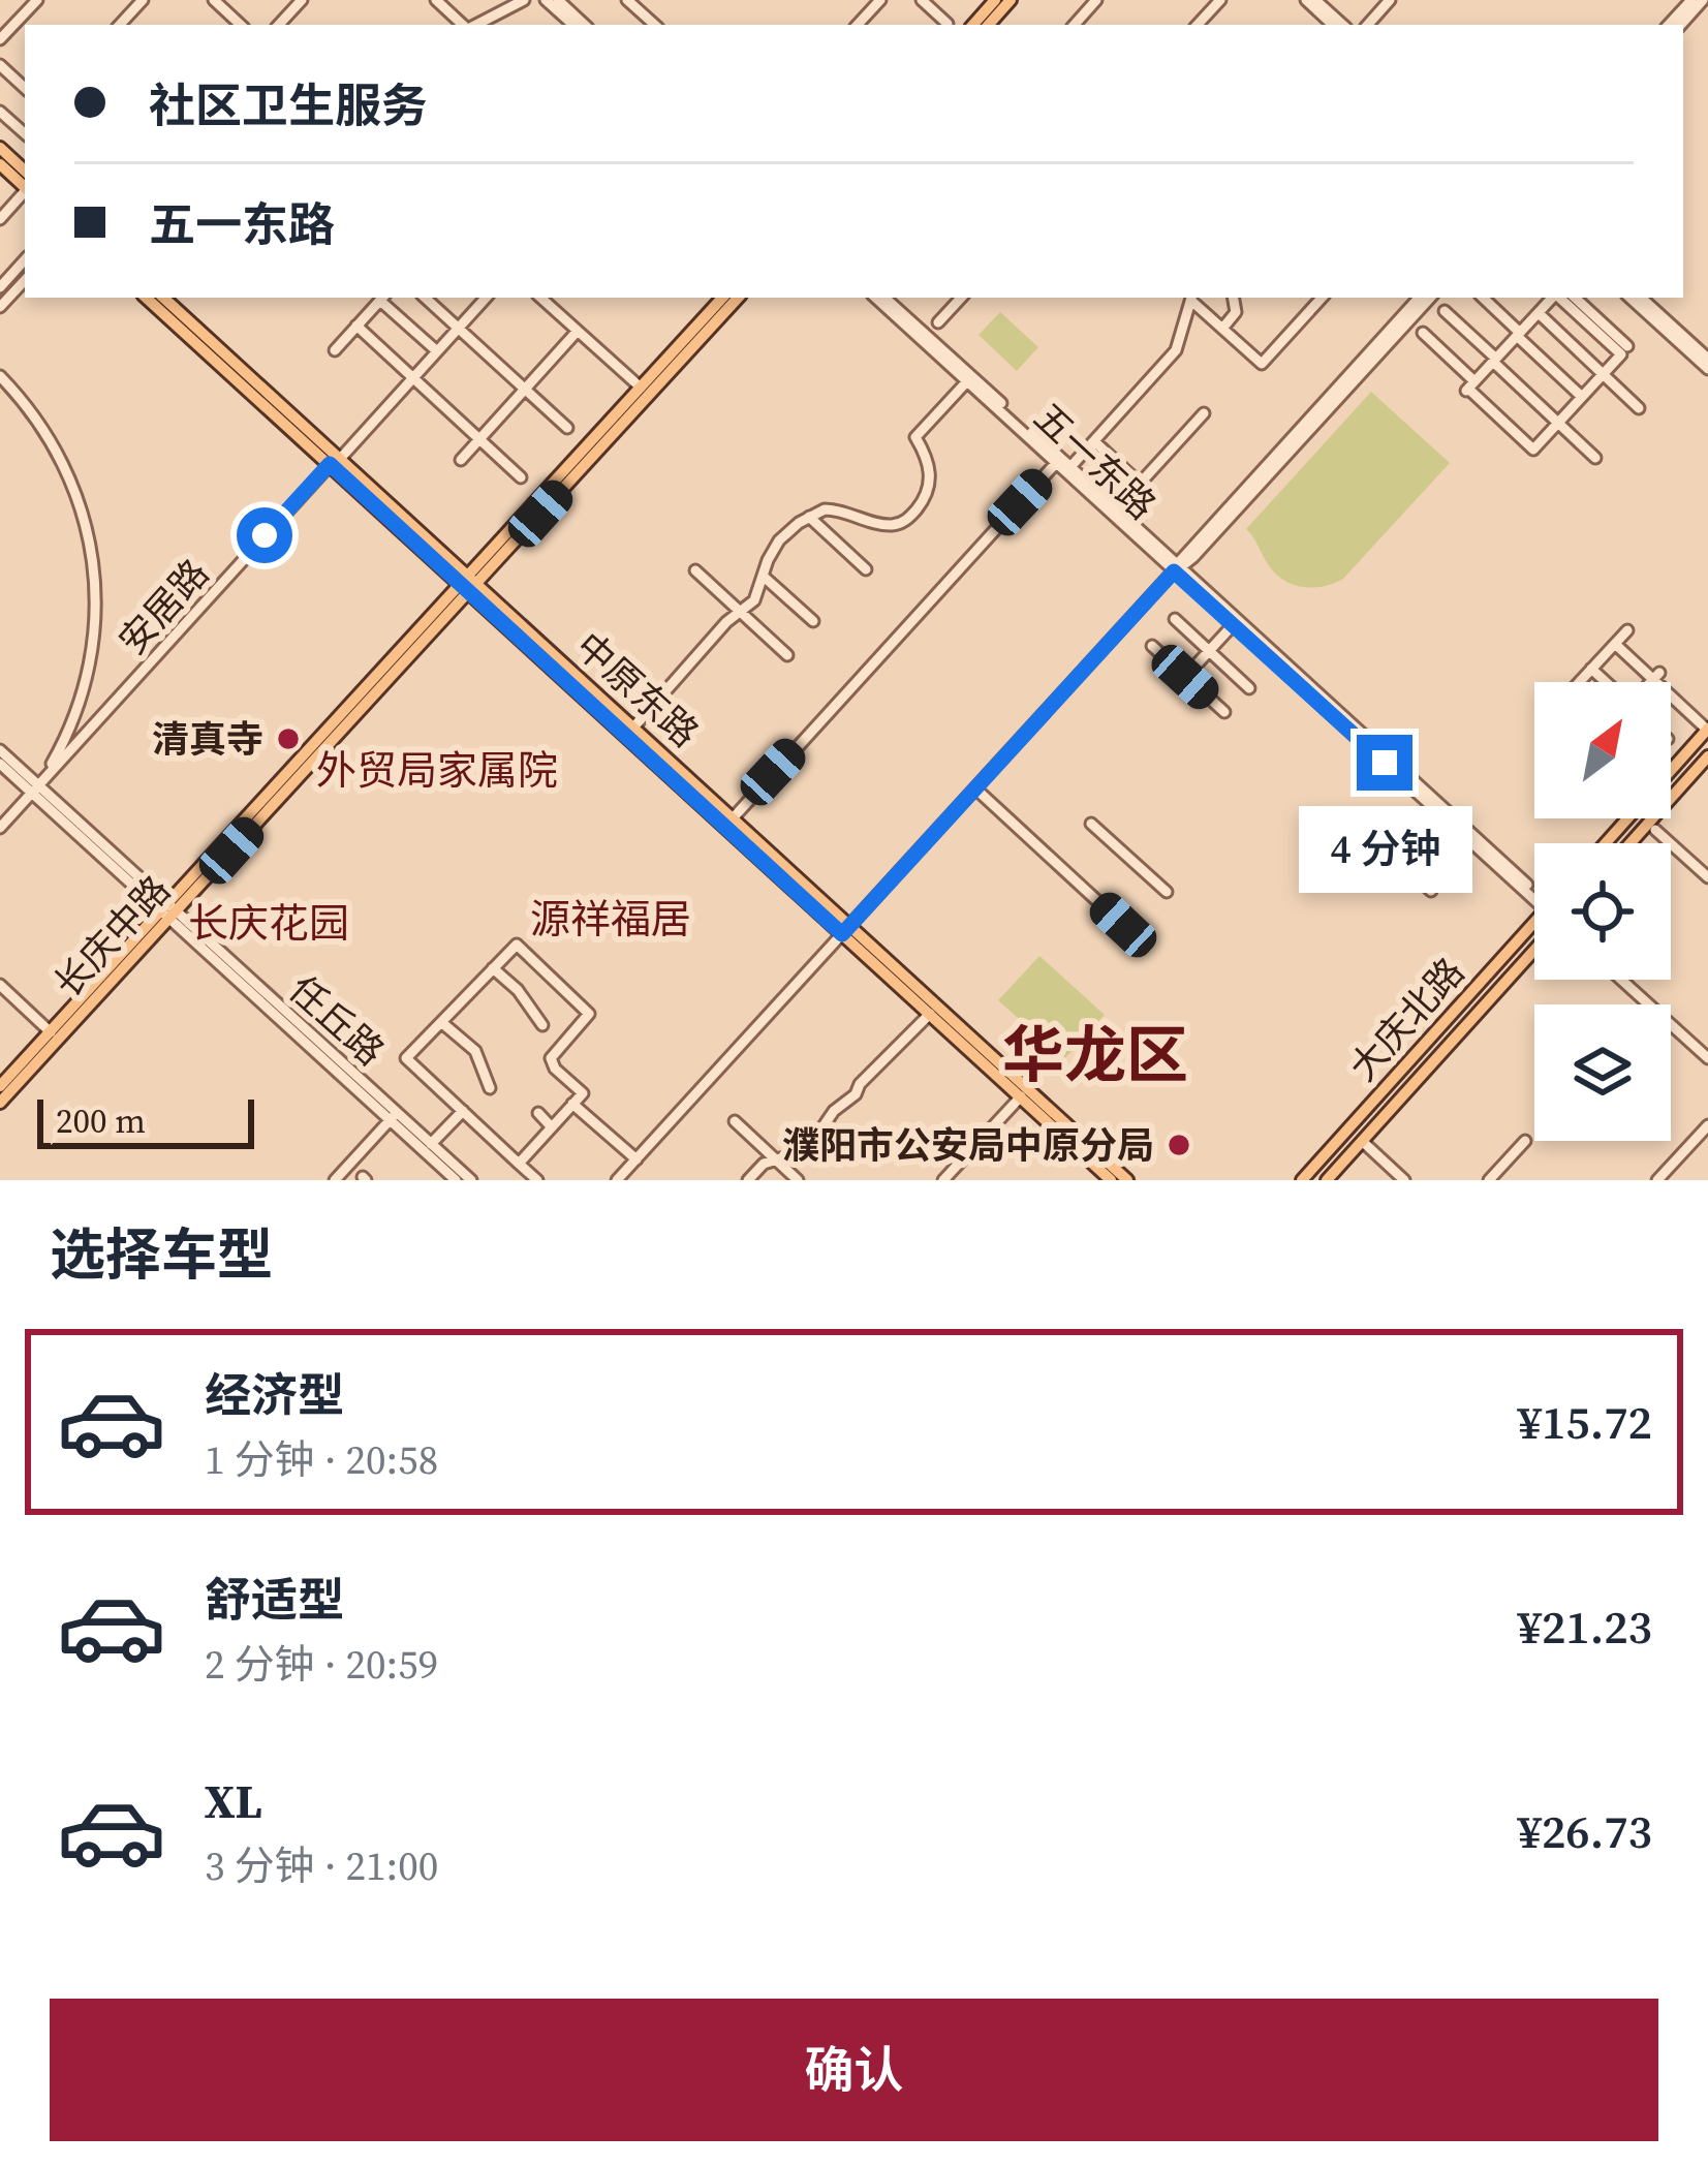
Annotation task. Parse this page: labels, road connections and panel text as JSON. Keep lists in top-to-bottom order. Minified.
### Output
{"streets":{"main road":["中原东路","长庆中路","大庆北路"],"street":["五一东路","安居路","任丘路"]},"crossings":[["安居路","中原东路"],["安居路","任丘路"],["中原东路","长庆中路"],["长庆中路","任丘路"]],"districts":["外贸局家属院","源祥福居","长庆花园","华龙区"],"places":["清真寺","濮阳市公安局中原分局"],"scale_bar":"200 m","north":"top right","page":{"banner":["社区卫生服务","五一东路"],"bubble":"4 分钟","scale":"200 m","heading":"选择车型","list":[{"name":"经济型","note":"1 分钟 · 20:58","value":"¥15.72"},{"name":"舒适型","note":"2 分钟 · 20:59","value":"¥21.23"},{"name":"XL","note":"3 分钟 · 21:00","value":"¥26.73"}],"buttons":"确认"}}
